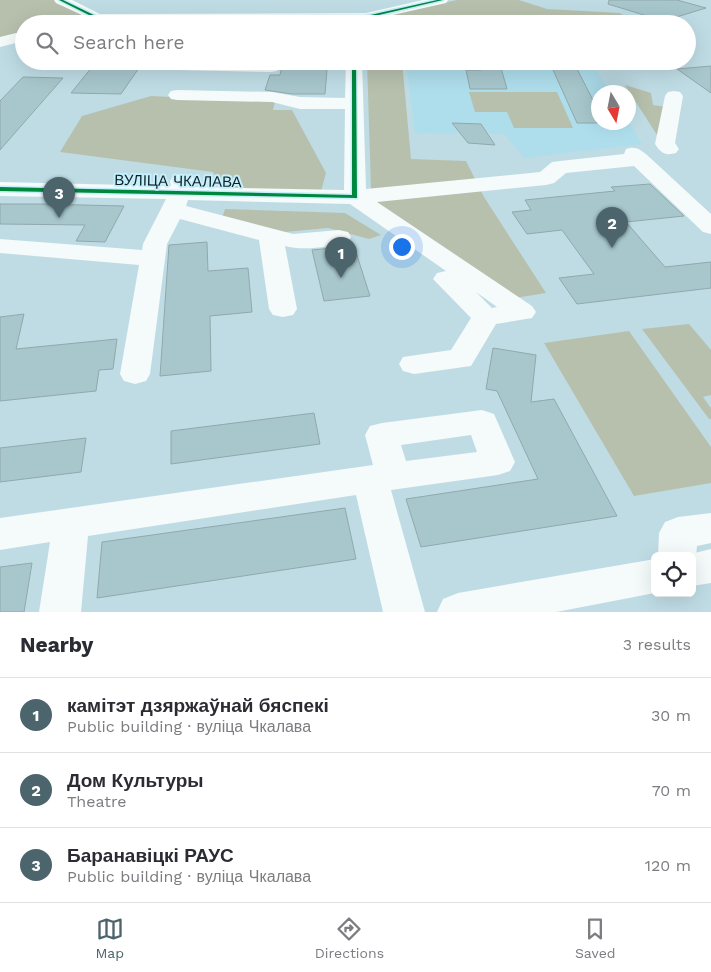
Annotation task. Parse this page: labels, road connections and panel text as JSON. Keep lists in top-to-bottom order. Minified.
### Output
{"streets":{"street":["ВУЛІЦА ЧКАЛАВА"]},"north":"bottom","page":{"search":"Search here","pins":["3","2","1"],"heading":["Nearby","3 results"],"list":[{"mark":"1","name":"камітэт дзяржаўнай бяспекі","note":"Public building · вуліца Чкалава","value":"30 m"},{"mark":"2","name":"Дом Культуры","note":"Theatre","value":"70 m"},{"mark":"3","name":"Баранавіцкі РАУС","note":"Public building · вуліца Чкалава","value":"120 m"}],"nav":["Map","Directions","Saved"]}}
